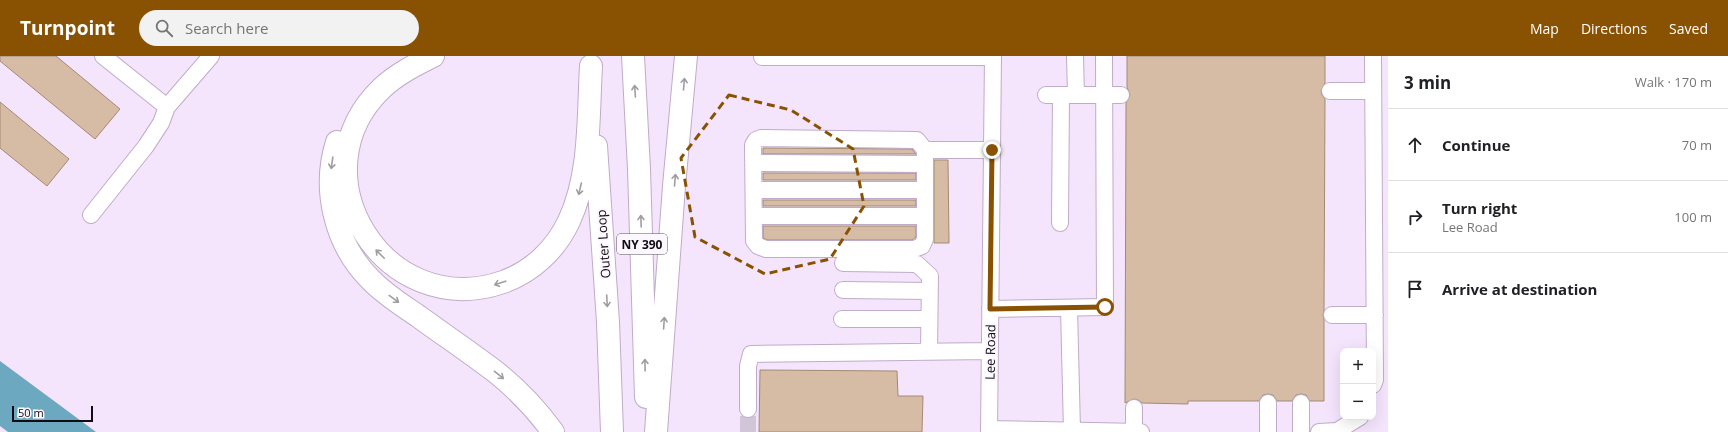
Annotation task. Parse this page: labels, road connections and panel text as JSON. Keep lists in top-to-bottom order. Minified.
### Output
{"streets":{"highway":["Outer Loop","NY 390"],"street":["Lee Road"]},"scale_bar":"50 m","page":{"header":"Turnpoint","search":"Search here","nav":["Map","Directions","Saved"],"heading":["3 min","Walk · 170 m"],"list":[["Continue","70 m"],["Turn right","Lee Road","100 m"],"Arrive at destination"],"map_buttons":["+","−"],"scale":"50 m"}}
